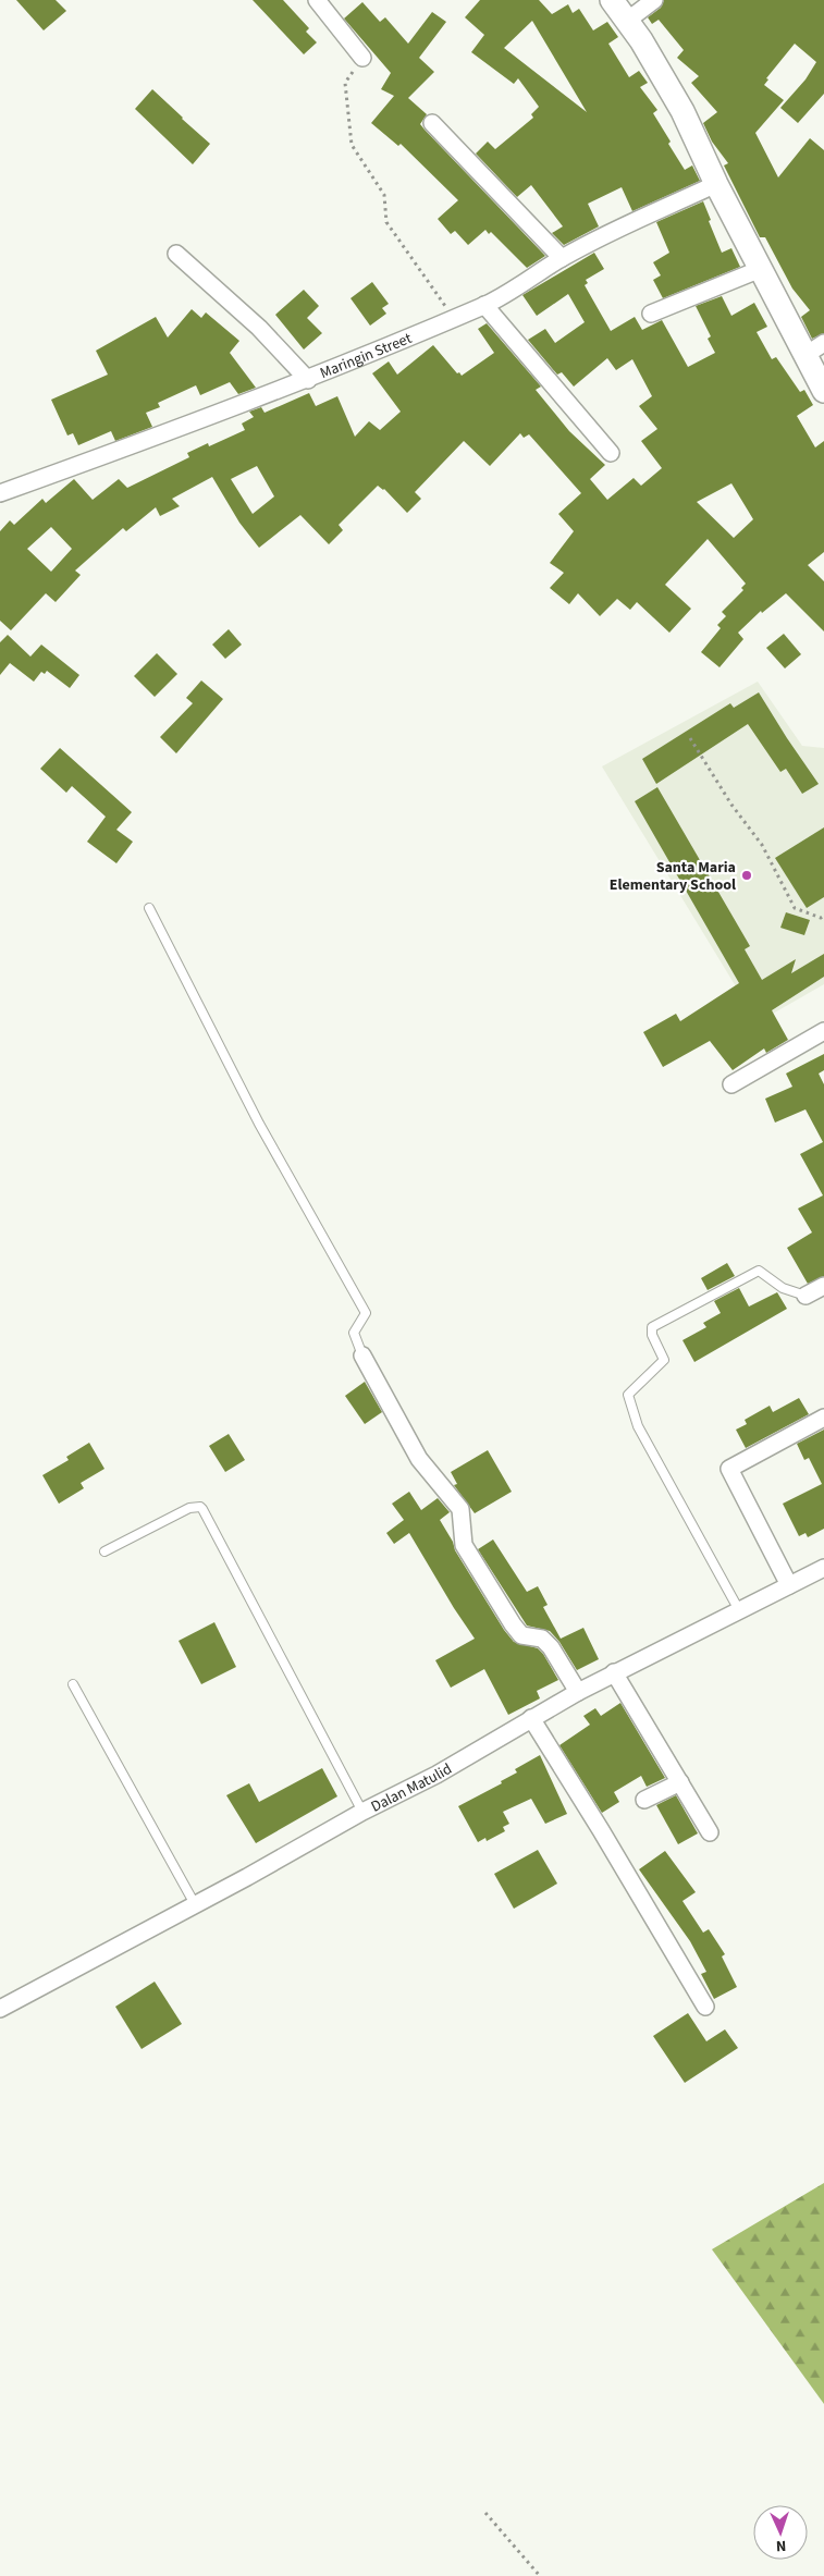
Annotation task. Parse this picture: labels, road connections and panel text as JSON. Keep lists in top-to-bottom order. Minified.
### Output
{"streets":{"street":["Maringin Street","Dalan Matulid"]},"places":["Santa Maria Elementary School"],"north":"bottom"}
